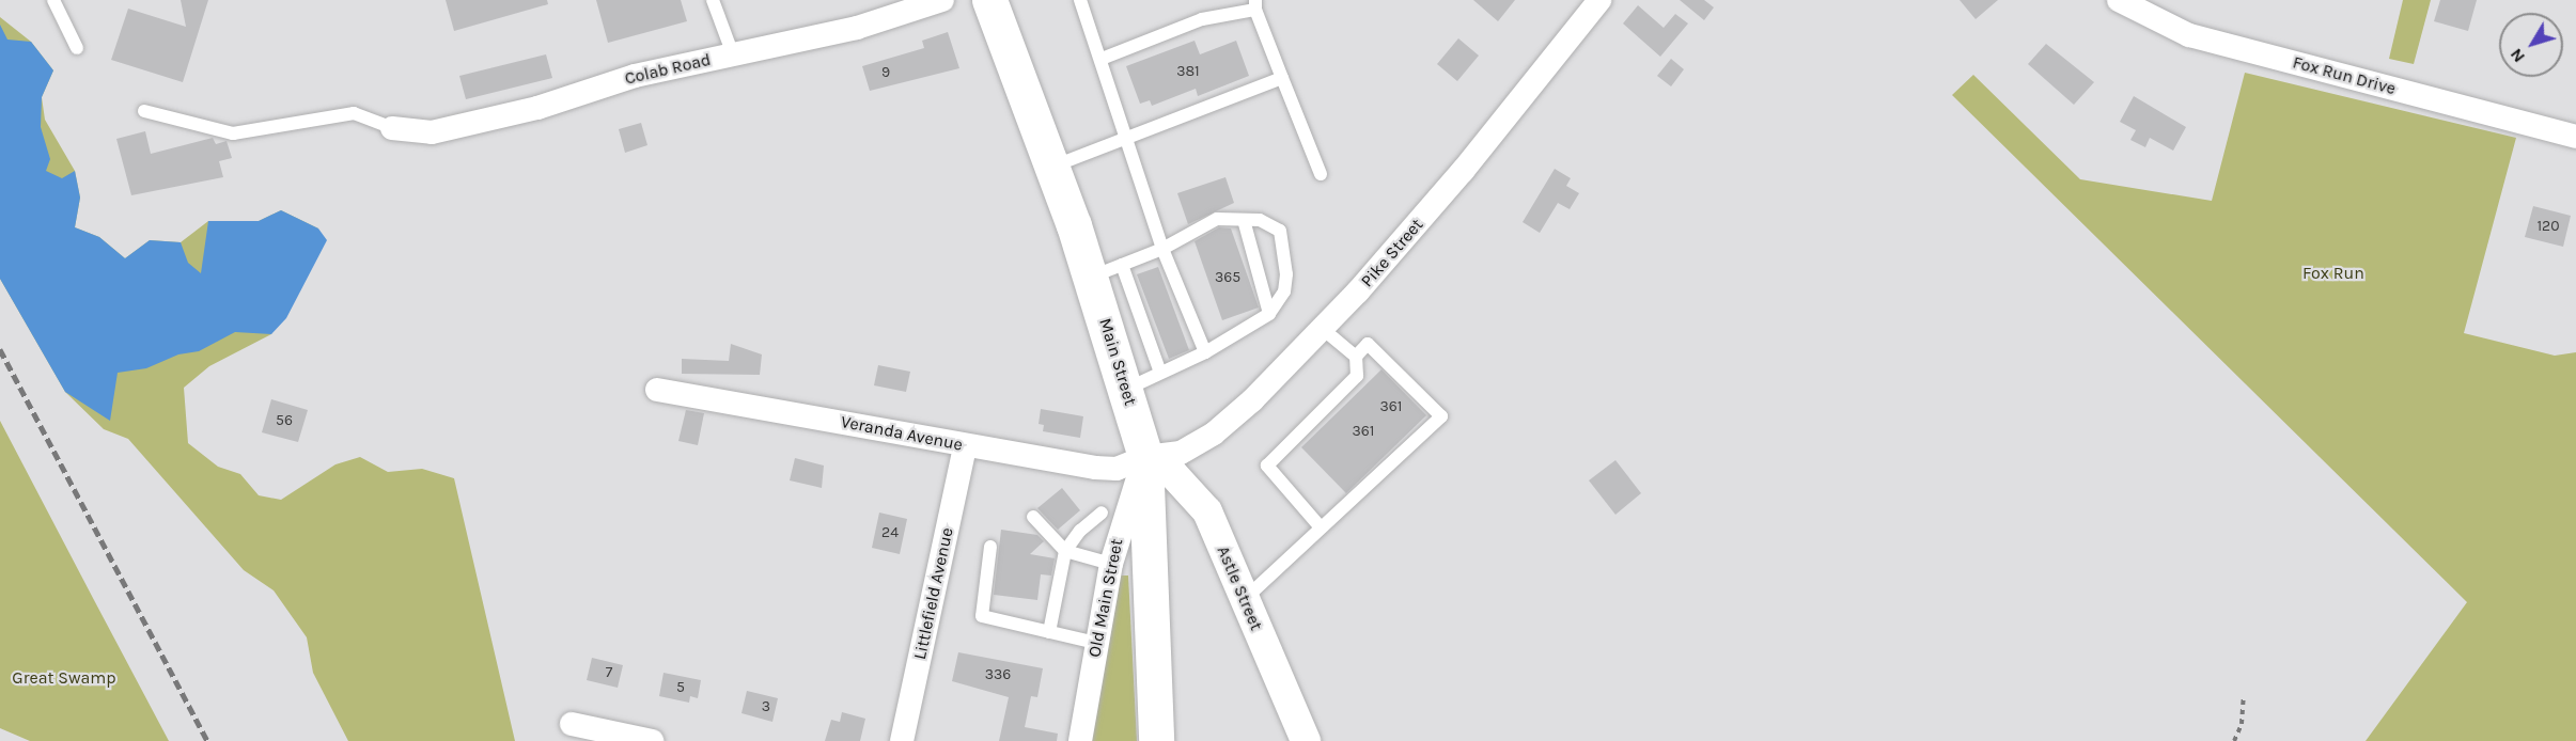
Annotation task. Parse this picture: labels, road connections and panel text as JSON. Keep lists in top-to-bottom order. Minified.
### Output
{"streets":{"main road":["Main Street"],"street":["Colab Road","Fox Run Drive","Pike Street","Veranda Avenue","Astle Street","Littlefield Avenue","Old Main Street"]},"crossings":[["Pike Street","Main Street"],["Pike Street","Veranda Avenue"],["Pike Street","Astle Street"],["Pike Street","Old Main Street"],["Main Street","Veranda Avenue"],["Main Street","Astle Street"],["Main Street","Old Main Street"],["Veranda Avenue","Astle Street"],["Veranda Avenue","Littlefield Avenue"],["Veranda Avenue","Old Main Street"],["Astle Street","Old Main Street"]],"parks":["Fox Run","Great Swamp"],"house_numbers":["381","9","120","365","361","56","361","24","7","336","5","3"],"north":"bottom left"}
